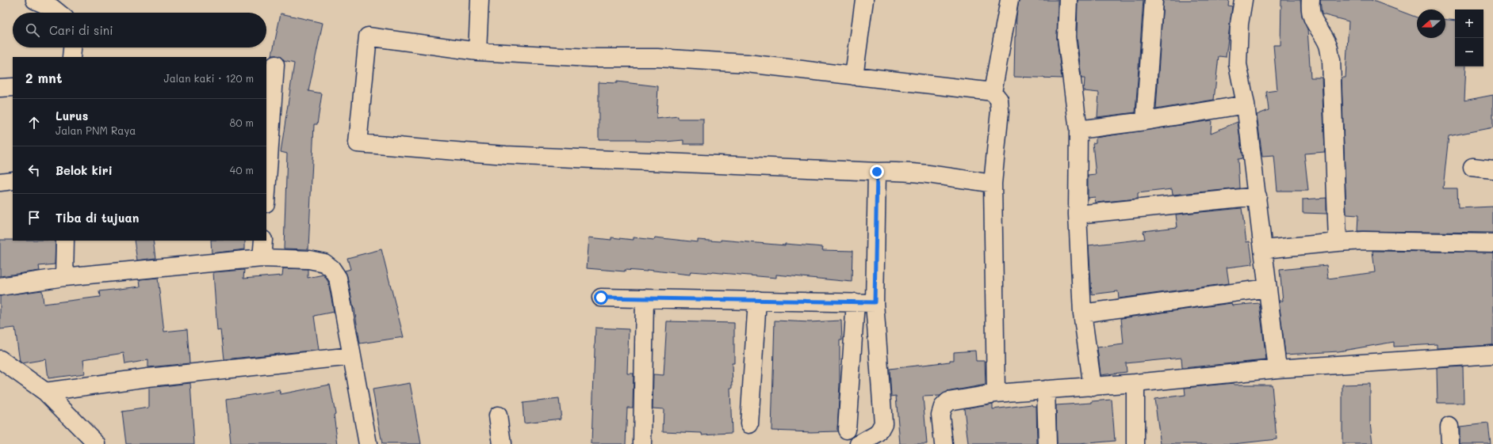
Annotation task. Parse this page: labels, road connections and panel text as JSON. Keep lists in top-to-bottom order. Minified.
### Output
{"north":"left","page":{"map_buttons":["+","−"],"search":"Cari di sini","heading":["2 mnt","Jalan kaki · 120 m"],"list":[["Lurus","Jalan PNM Raya","80 m"],["Belok kiri","40 m"],"Tiba di tujuan"]}}
